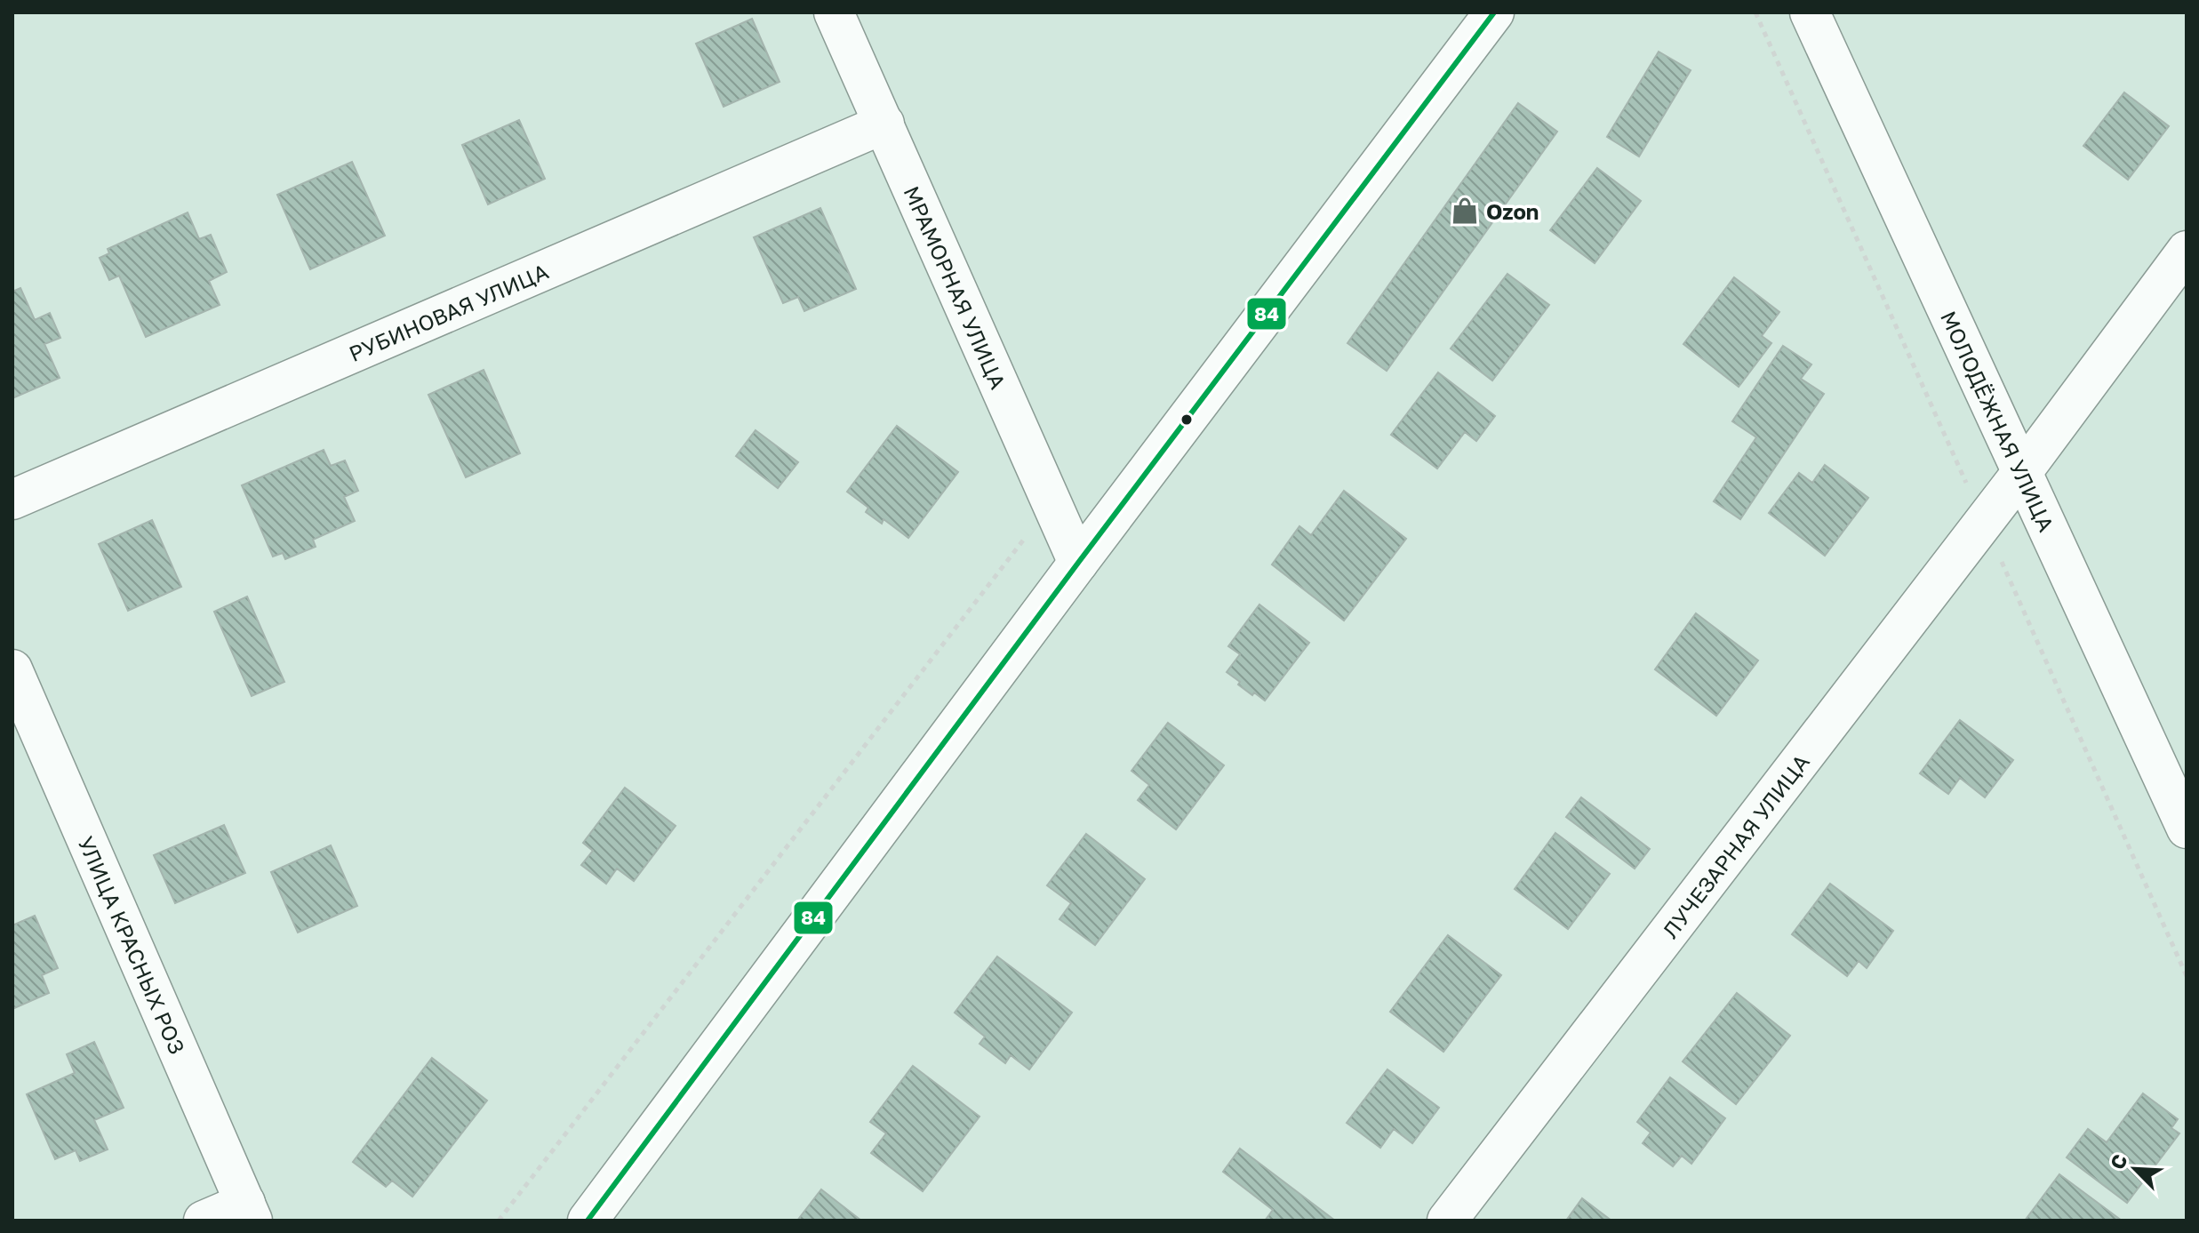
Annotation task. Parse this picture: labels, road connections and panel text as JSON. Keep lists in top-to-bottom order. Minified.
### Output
{"streets":{"street":["МРАМОРНАЯ УЛИЦА","РУБИНОВАЯ УЛИЦА","МОЛОДЁЖНАЯ УЛИЦА","ЛУЧЕЗАРНАЯ УЛИЦА","УЛИЦА КРАСНЫХ РОЗ"]},"crossings":[["МРАМОРНАЯ УЛИЦА","РУБИНОВАЯ УЛИЦА"],["МОЛОДЁЖНАЯ УЛИЦА","ЛУЧЕЗАРНАЯ УЛИЦА"]],"places":{"shop":["Ozon"]},"lines":["transit line 84"],"north":"top left"}
